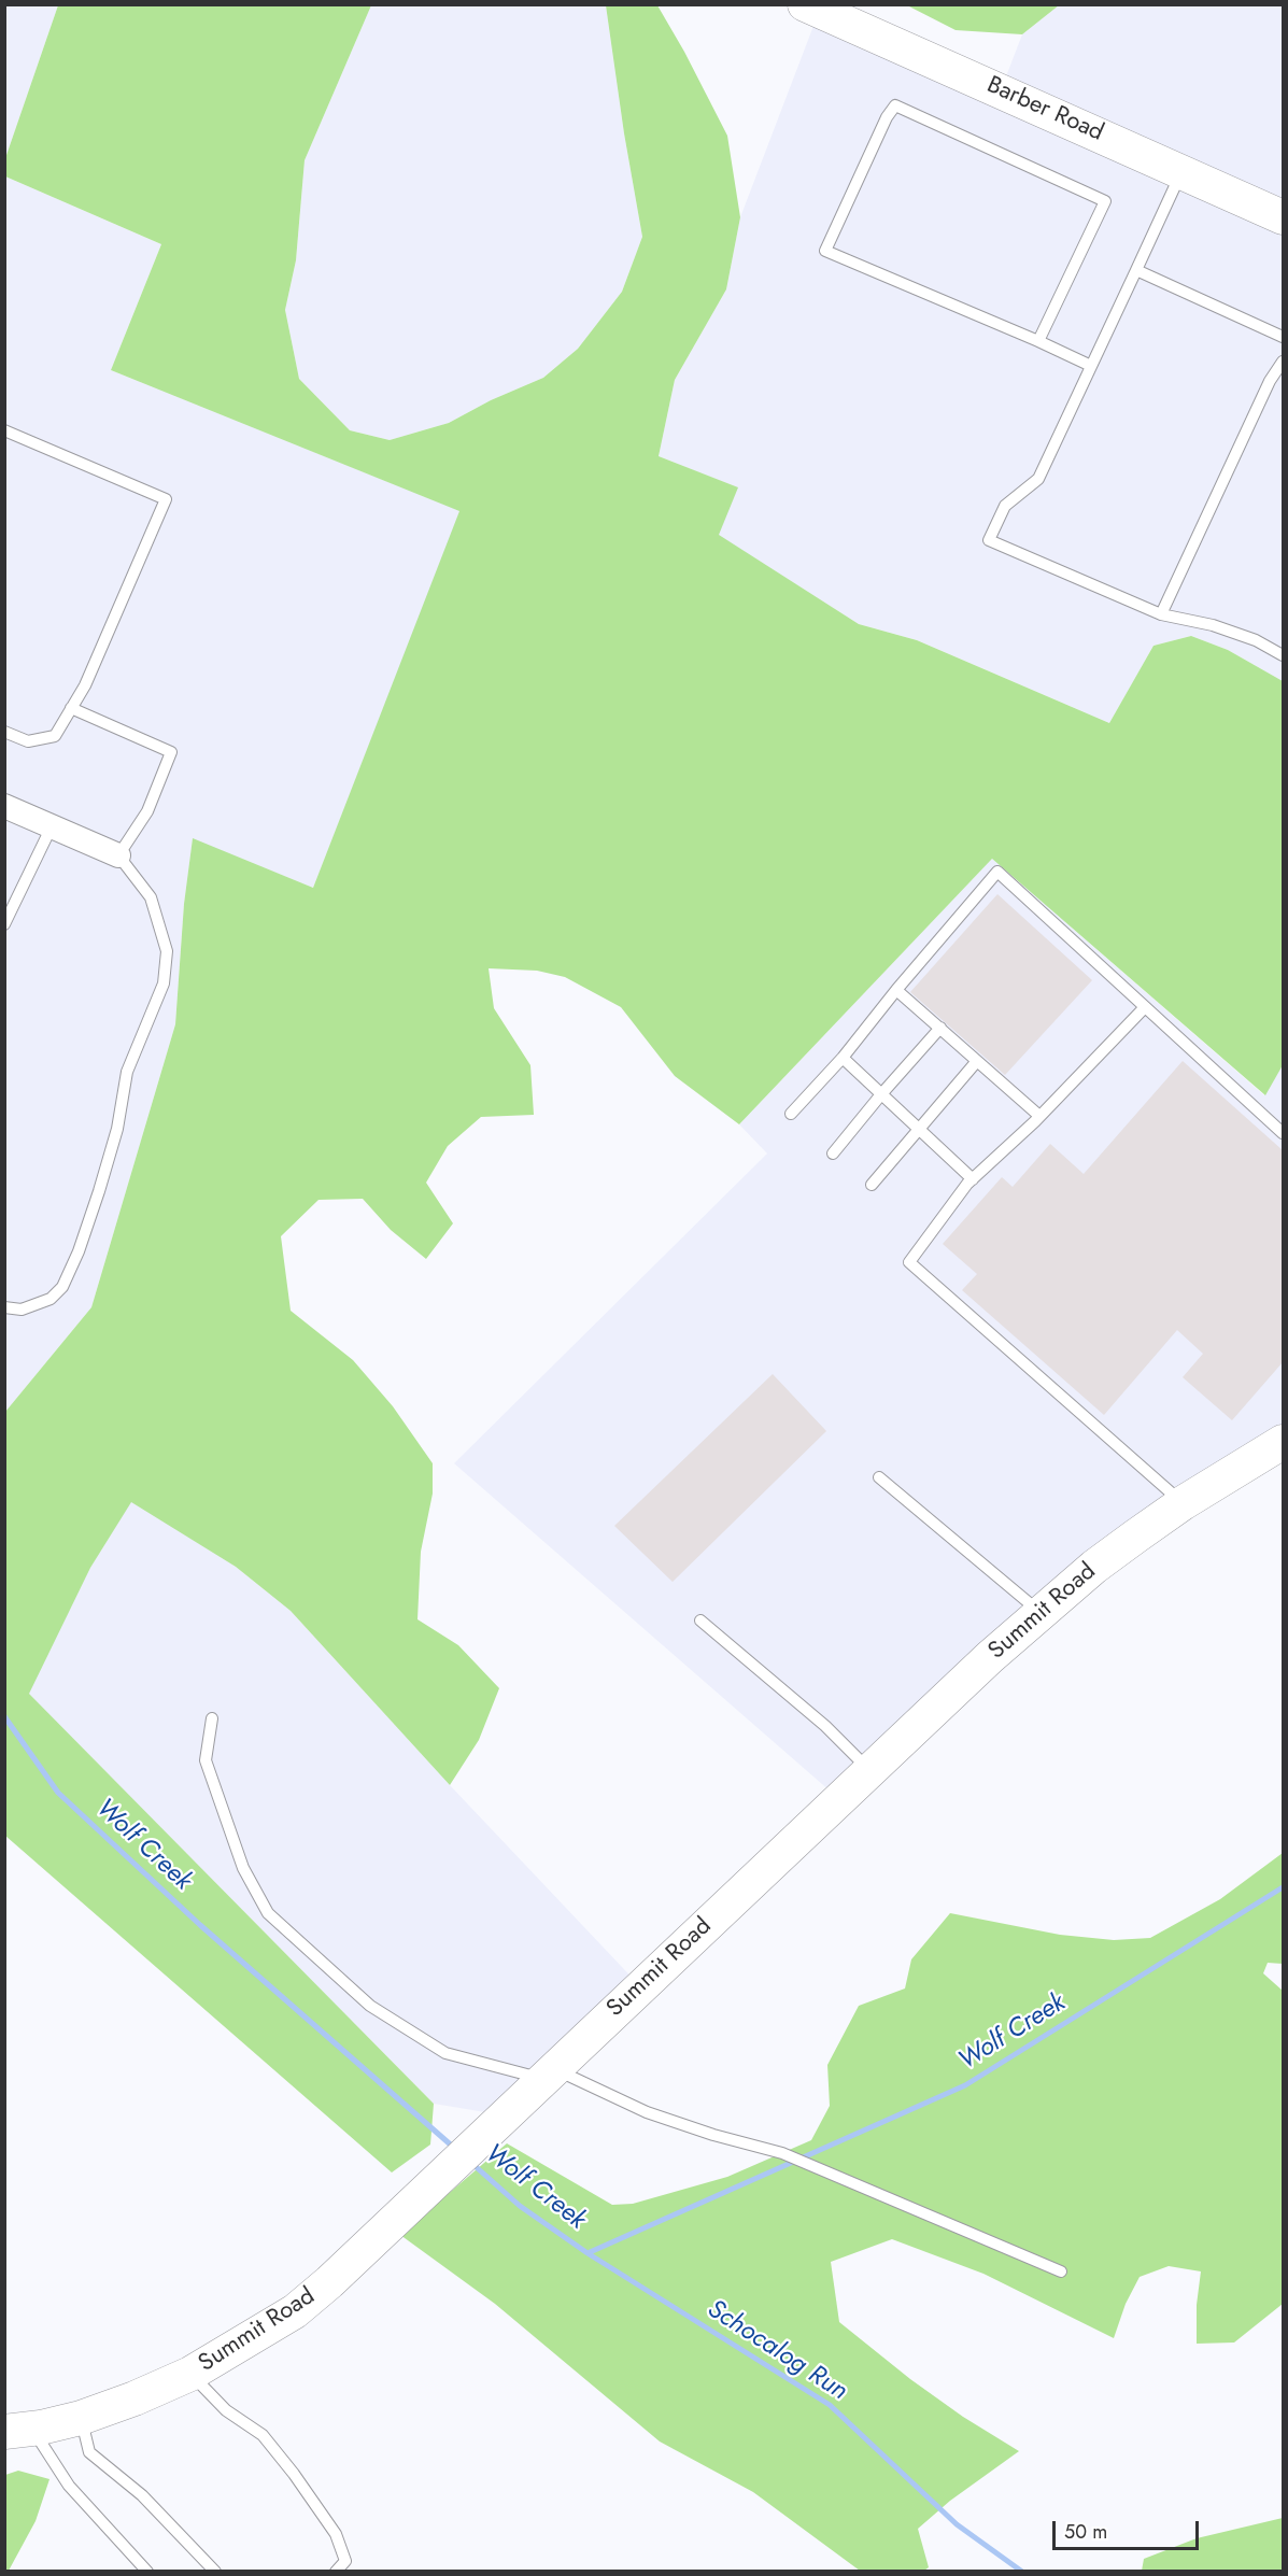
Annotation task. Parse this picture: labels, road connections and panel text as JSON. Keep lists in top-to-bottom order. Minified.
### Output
{"streets":{"street":["Barber Road","Summit Road"]},"water":["Wolf Creek","Schocalog Run"],"scale_bar":"50 m"}
